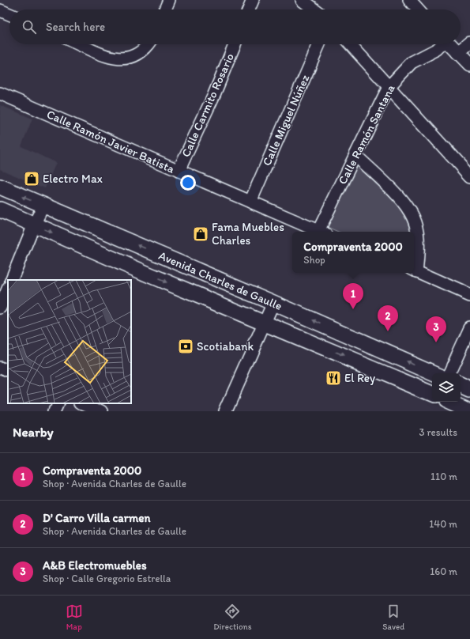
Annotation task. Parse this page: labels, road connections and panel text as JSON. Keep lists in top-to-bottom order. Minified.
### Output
{"streets":{"main road":["Avenida Charles de Gaulle"],"street":["Calle Carmito Rosario","Calle Miguel Núñez","Calle Ramón Santana","Calle Ramón Javier Batista"]},"crossings":[["Calle Carmito Rosario","Calle Ramón Javier Batista"],["Calle Miguel Núñez","Calle Ramón Javier Batista"]],"places":{"shop":["Electro Max","Fama Muebles Charles"],"bank":["Scotiabank"],"restaurant":["El Rey"]},"page":{"search":"Search here","popup":["Compraventa 2000","Shop"],"pins":["1","2","3"],"heading":["Nearby","3 results"],"list":[{"mark":"1","name":"Compraventa 2000","note":"Shop · Avenida Charles de Gaulle","value":"110 m"},{"mark":"2","name":"D' Carro Villa carmen","note":"Shop · Avenida Charles de Gaulle","value":"140 m"},{"mark":"3","name":"A&B Electromuebles","note":"Shop · Calle Gregorio Estrella","value":"160 m"}],"nav":["Map","Directions","Saved"]}}
